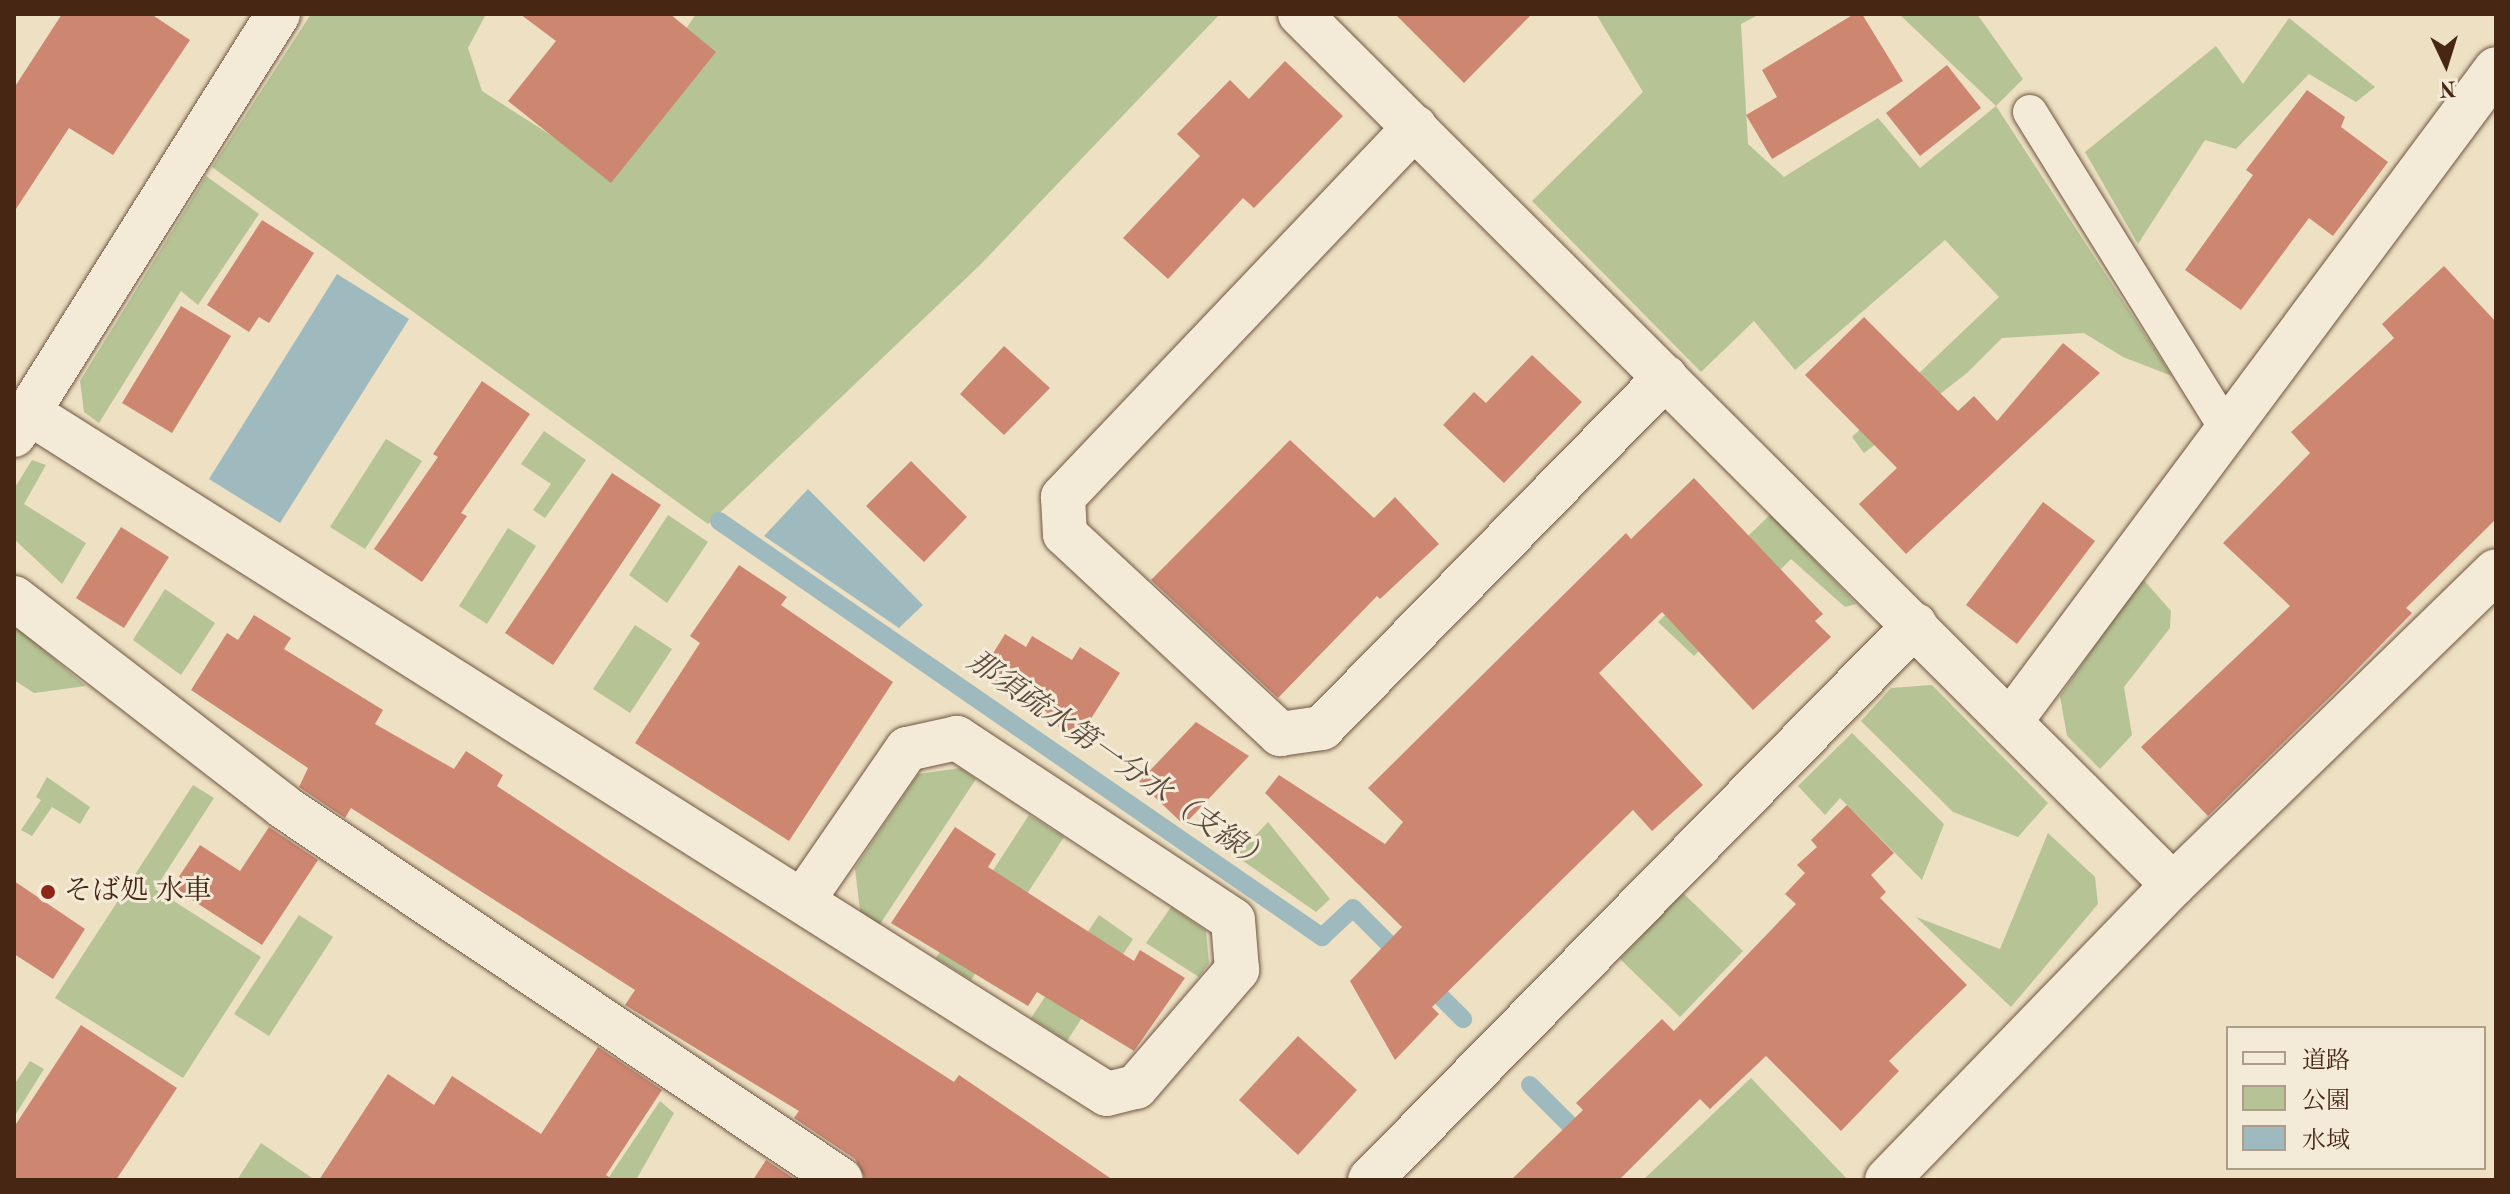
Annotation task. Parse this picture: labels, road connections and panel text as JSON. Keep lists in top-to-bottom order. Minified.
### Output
{"water":["那須疏水第一分水（支線）"],"places":["そば処 水車"],"legend":["道路","公園","水域"],"north":"bottom"}
